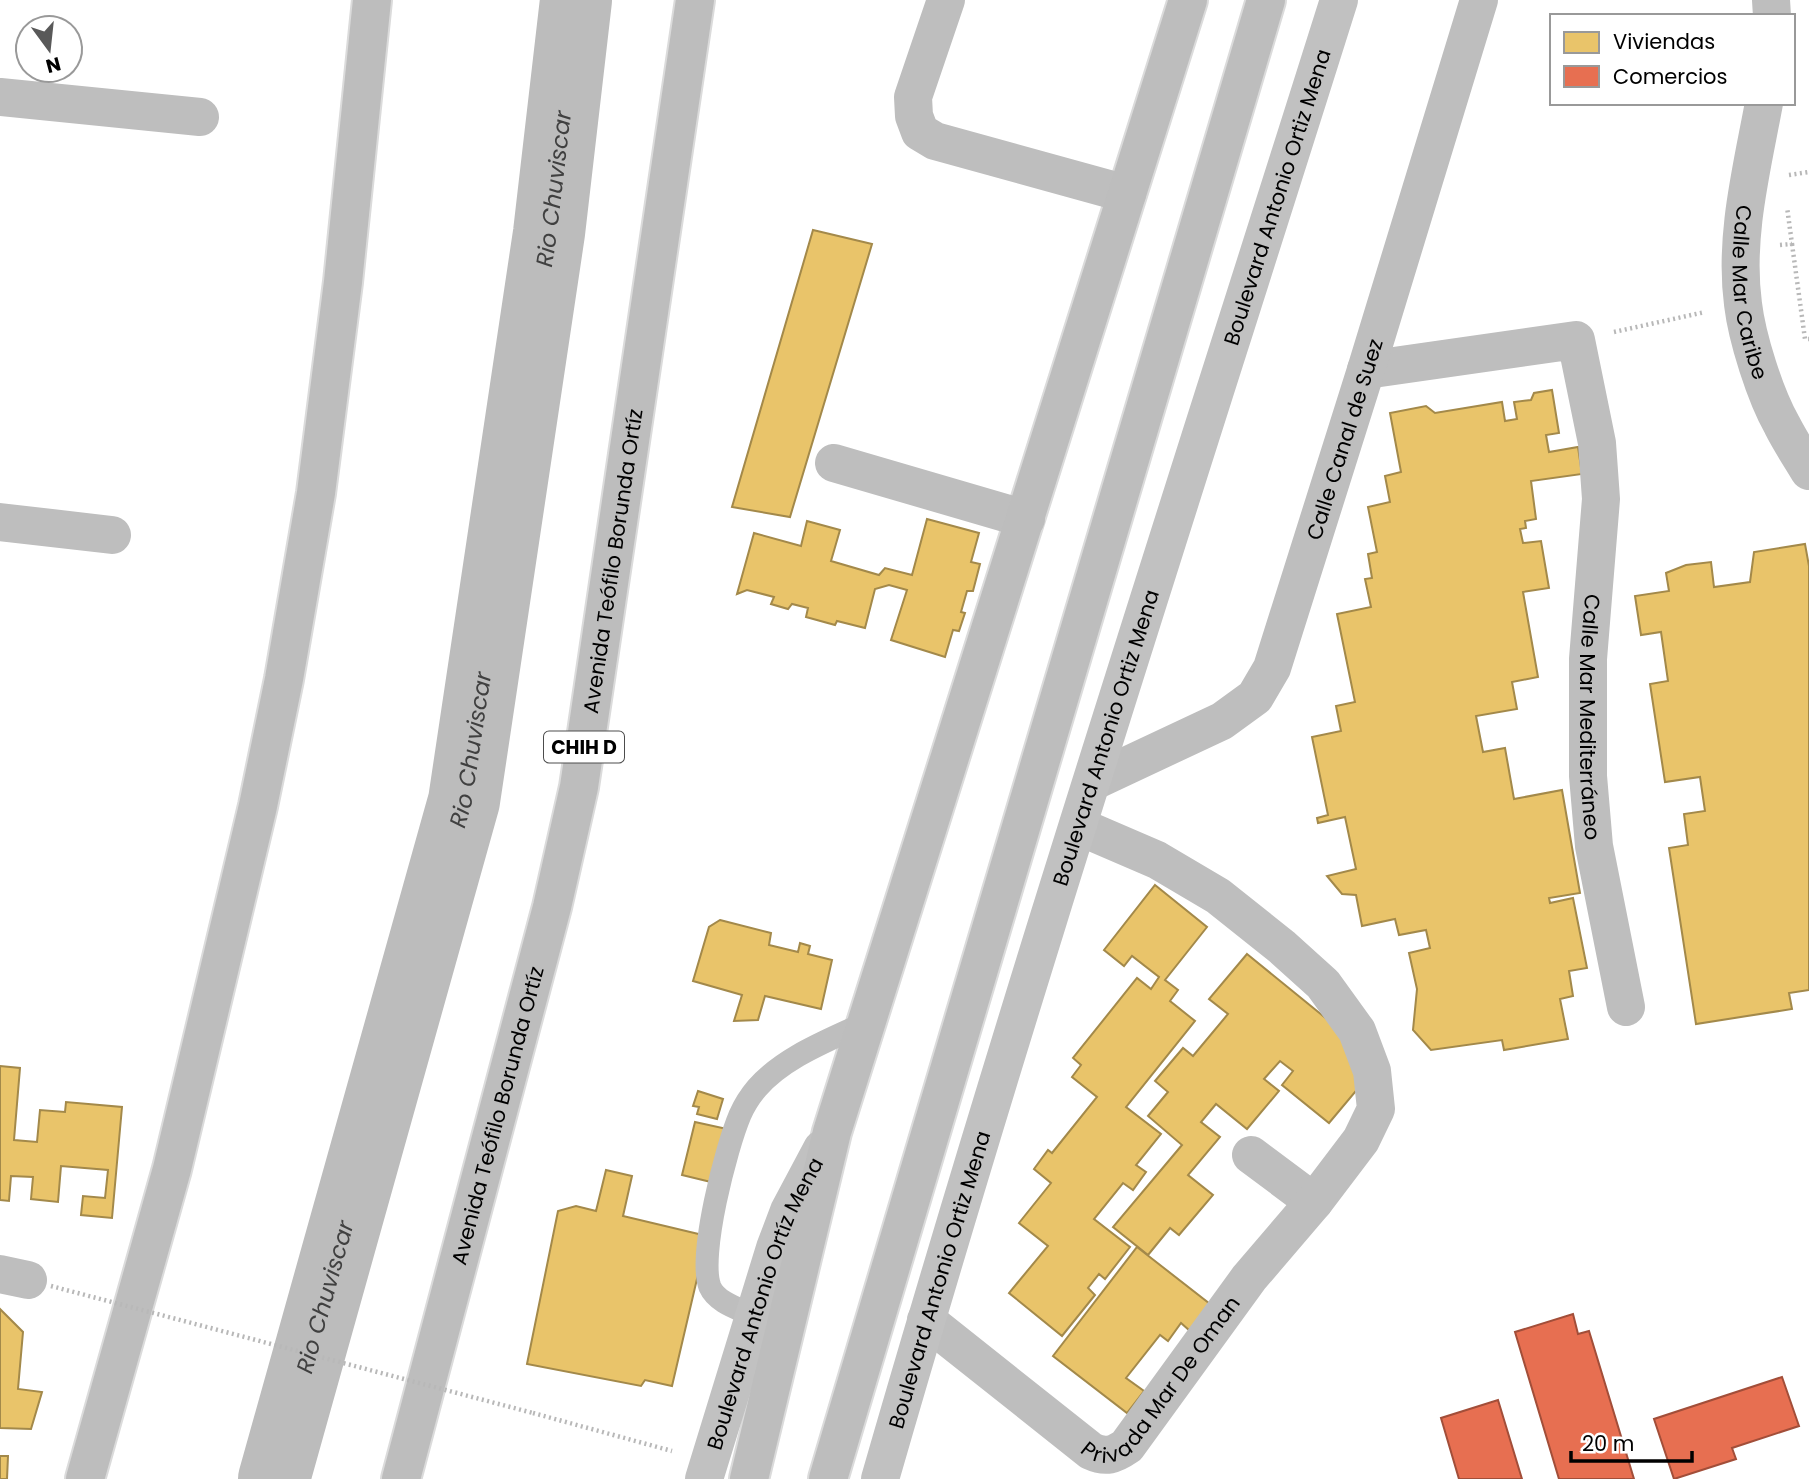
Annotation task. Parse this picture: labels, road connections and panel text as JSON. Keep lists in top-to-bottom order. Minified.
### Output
{"streets":{"main road":["Avenida Teófilo Borunda Ortíz","CHIH D"],"street":["Boulevard Antonio Ortiz Mena","Calle Mar Caribe","Calle Canal de Suez","Calle Mar Mediterráneo","Boulevard Antonio Ortíz Mena","Privada Mar De Oman"]},"crossings":[["Boulevard Antonio Ortiz Mena","Calle Canal de Suez"],["Boulevard Antonio Ortiz Mena","Privada Mar De Oman"]],"water":["Rio Chuviscar"],"legend":["Viviendas","Comercios"],"scale_bar":"20 m","north":"bottom"}
